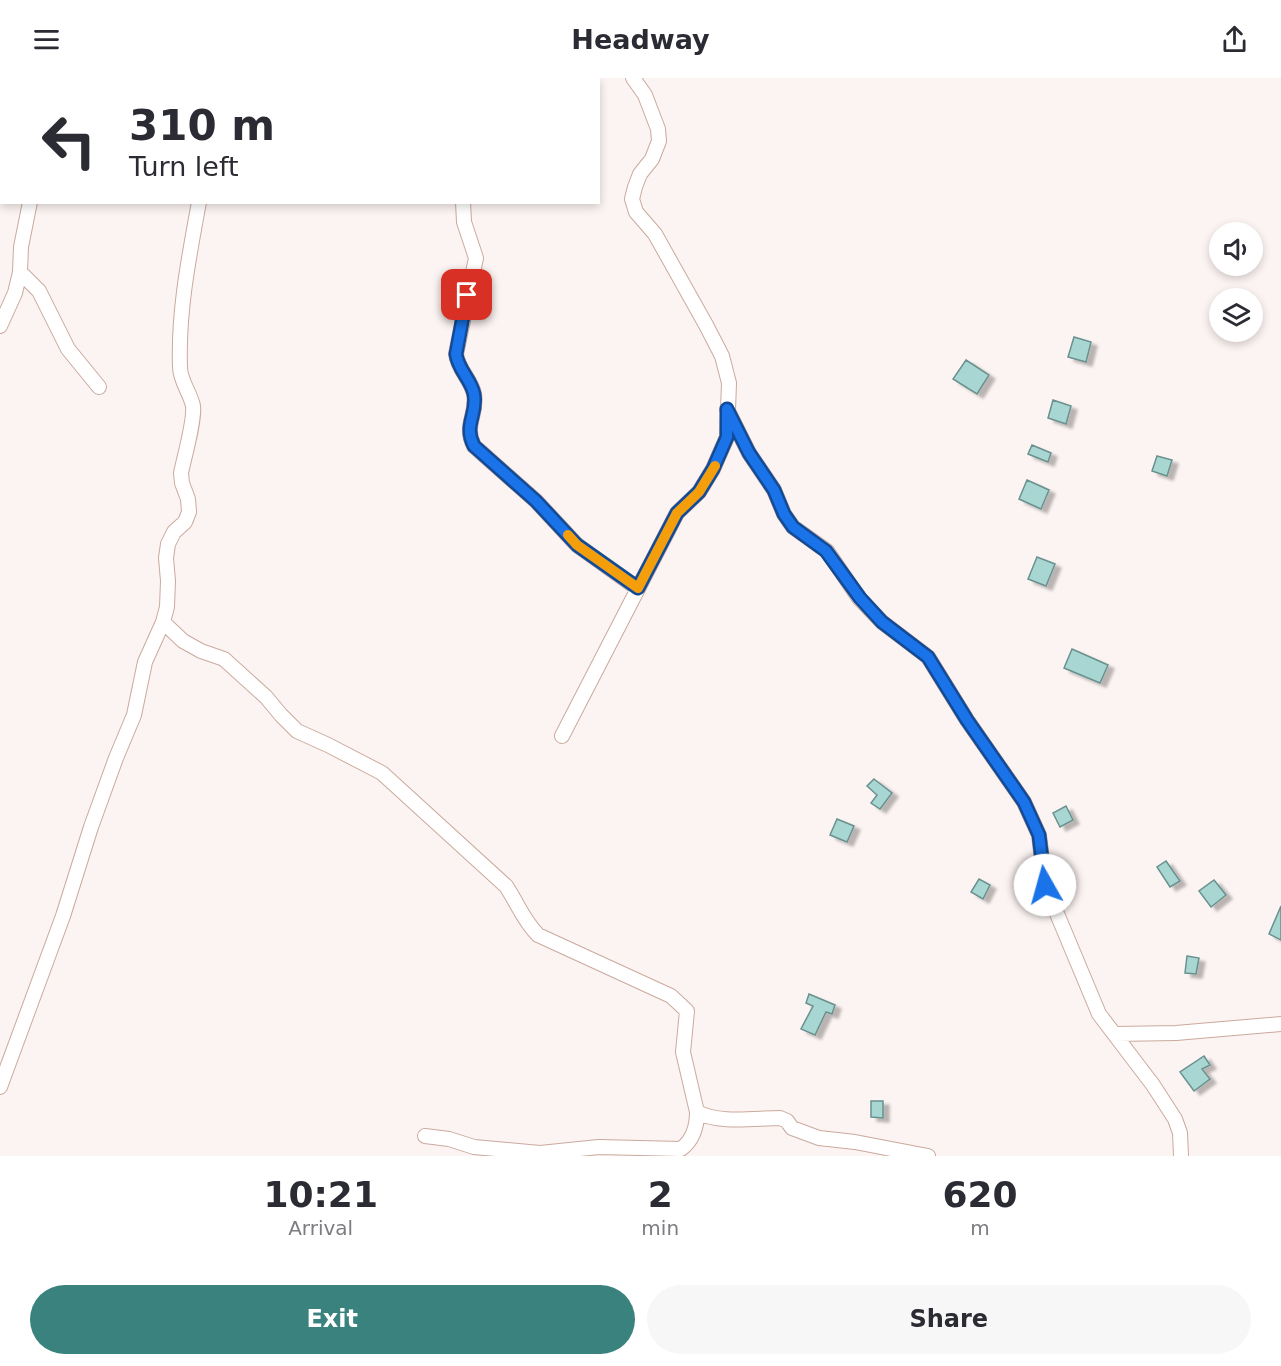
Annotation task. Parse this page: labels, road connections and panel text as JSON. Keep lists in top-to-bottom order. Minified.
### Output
{"page":{"header":"Headway","turn":["310 m","Turn left"],"eta":["10:21","Arrival","2","min","620","m"],"buttons":["Exit","Share"]}}
